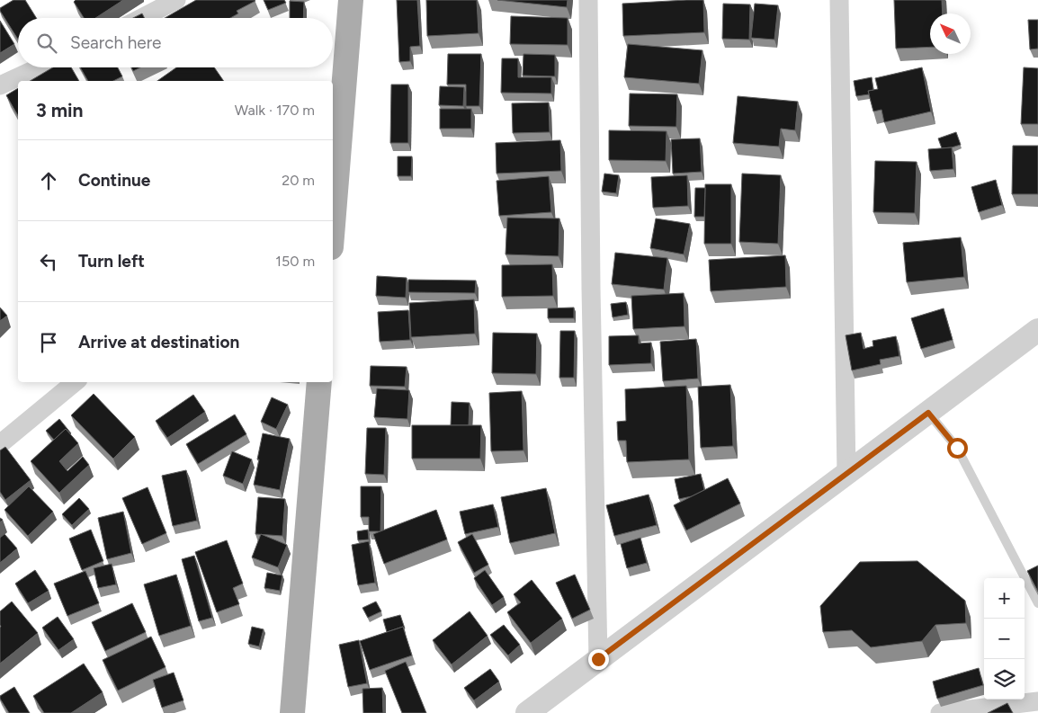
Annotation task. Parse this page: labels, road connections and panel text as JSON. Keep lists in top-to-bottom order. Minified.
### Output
{"north":"top left","page":{"search":"Search here","heading":["3 min","Walk · 170 m"],"list":[["Continue","20 m"],["Turn left","150 m"],"Arrive at destination"],"map_buttons":["+","−"]}}
